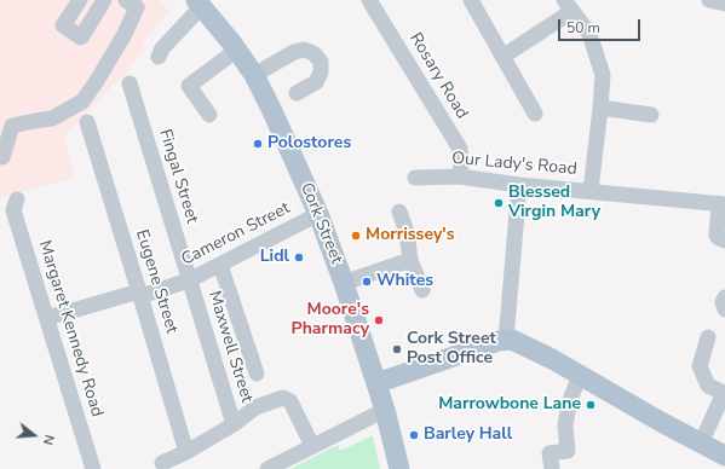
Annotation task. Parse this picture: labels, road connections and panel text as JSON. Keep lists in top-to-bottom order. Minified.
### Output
{"streets":{"main road":["Cork Street"],"street":["Rosary Road","Our Lady's Road","Fingal Street","Cameron Street","Eugene Street","Margaret Kennedy Road","Maxwell Street"]},"crossings":[["Rosary Road","Our Lady's Road"],["Fingal Street","Cameron Street"],["Fingal Street","Maxwell Street"],["Cork Street","Cameron Street"],["Cameron Street","Eugene Street"],["Cameron Street","Margaret Kennedy Road"],["Cameron Street","Maxwell Street"]],"places":["Polostores","Blessed Virgin Mary","Morrissey's","Lidl","Whites","Moore's Pharmacy","Cork Street Post Office","Marrowbone Lane","Barley Hall"],"scale_bar":"50 m","north":"right"}
